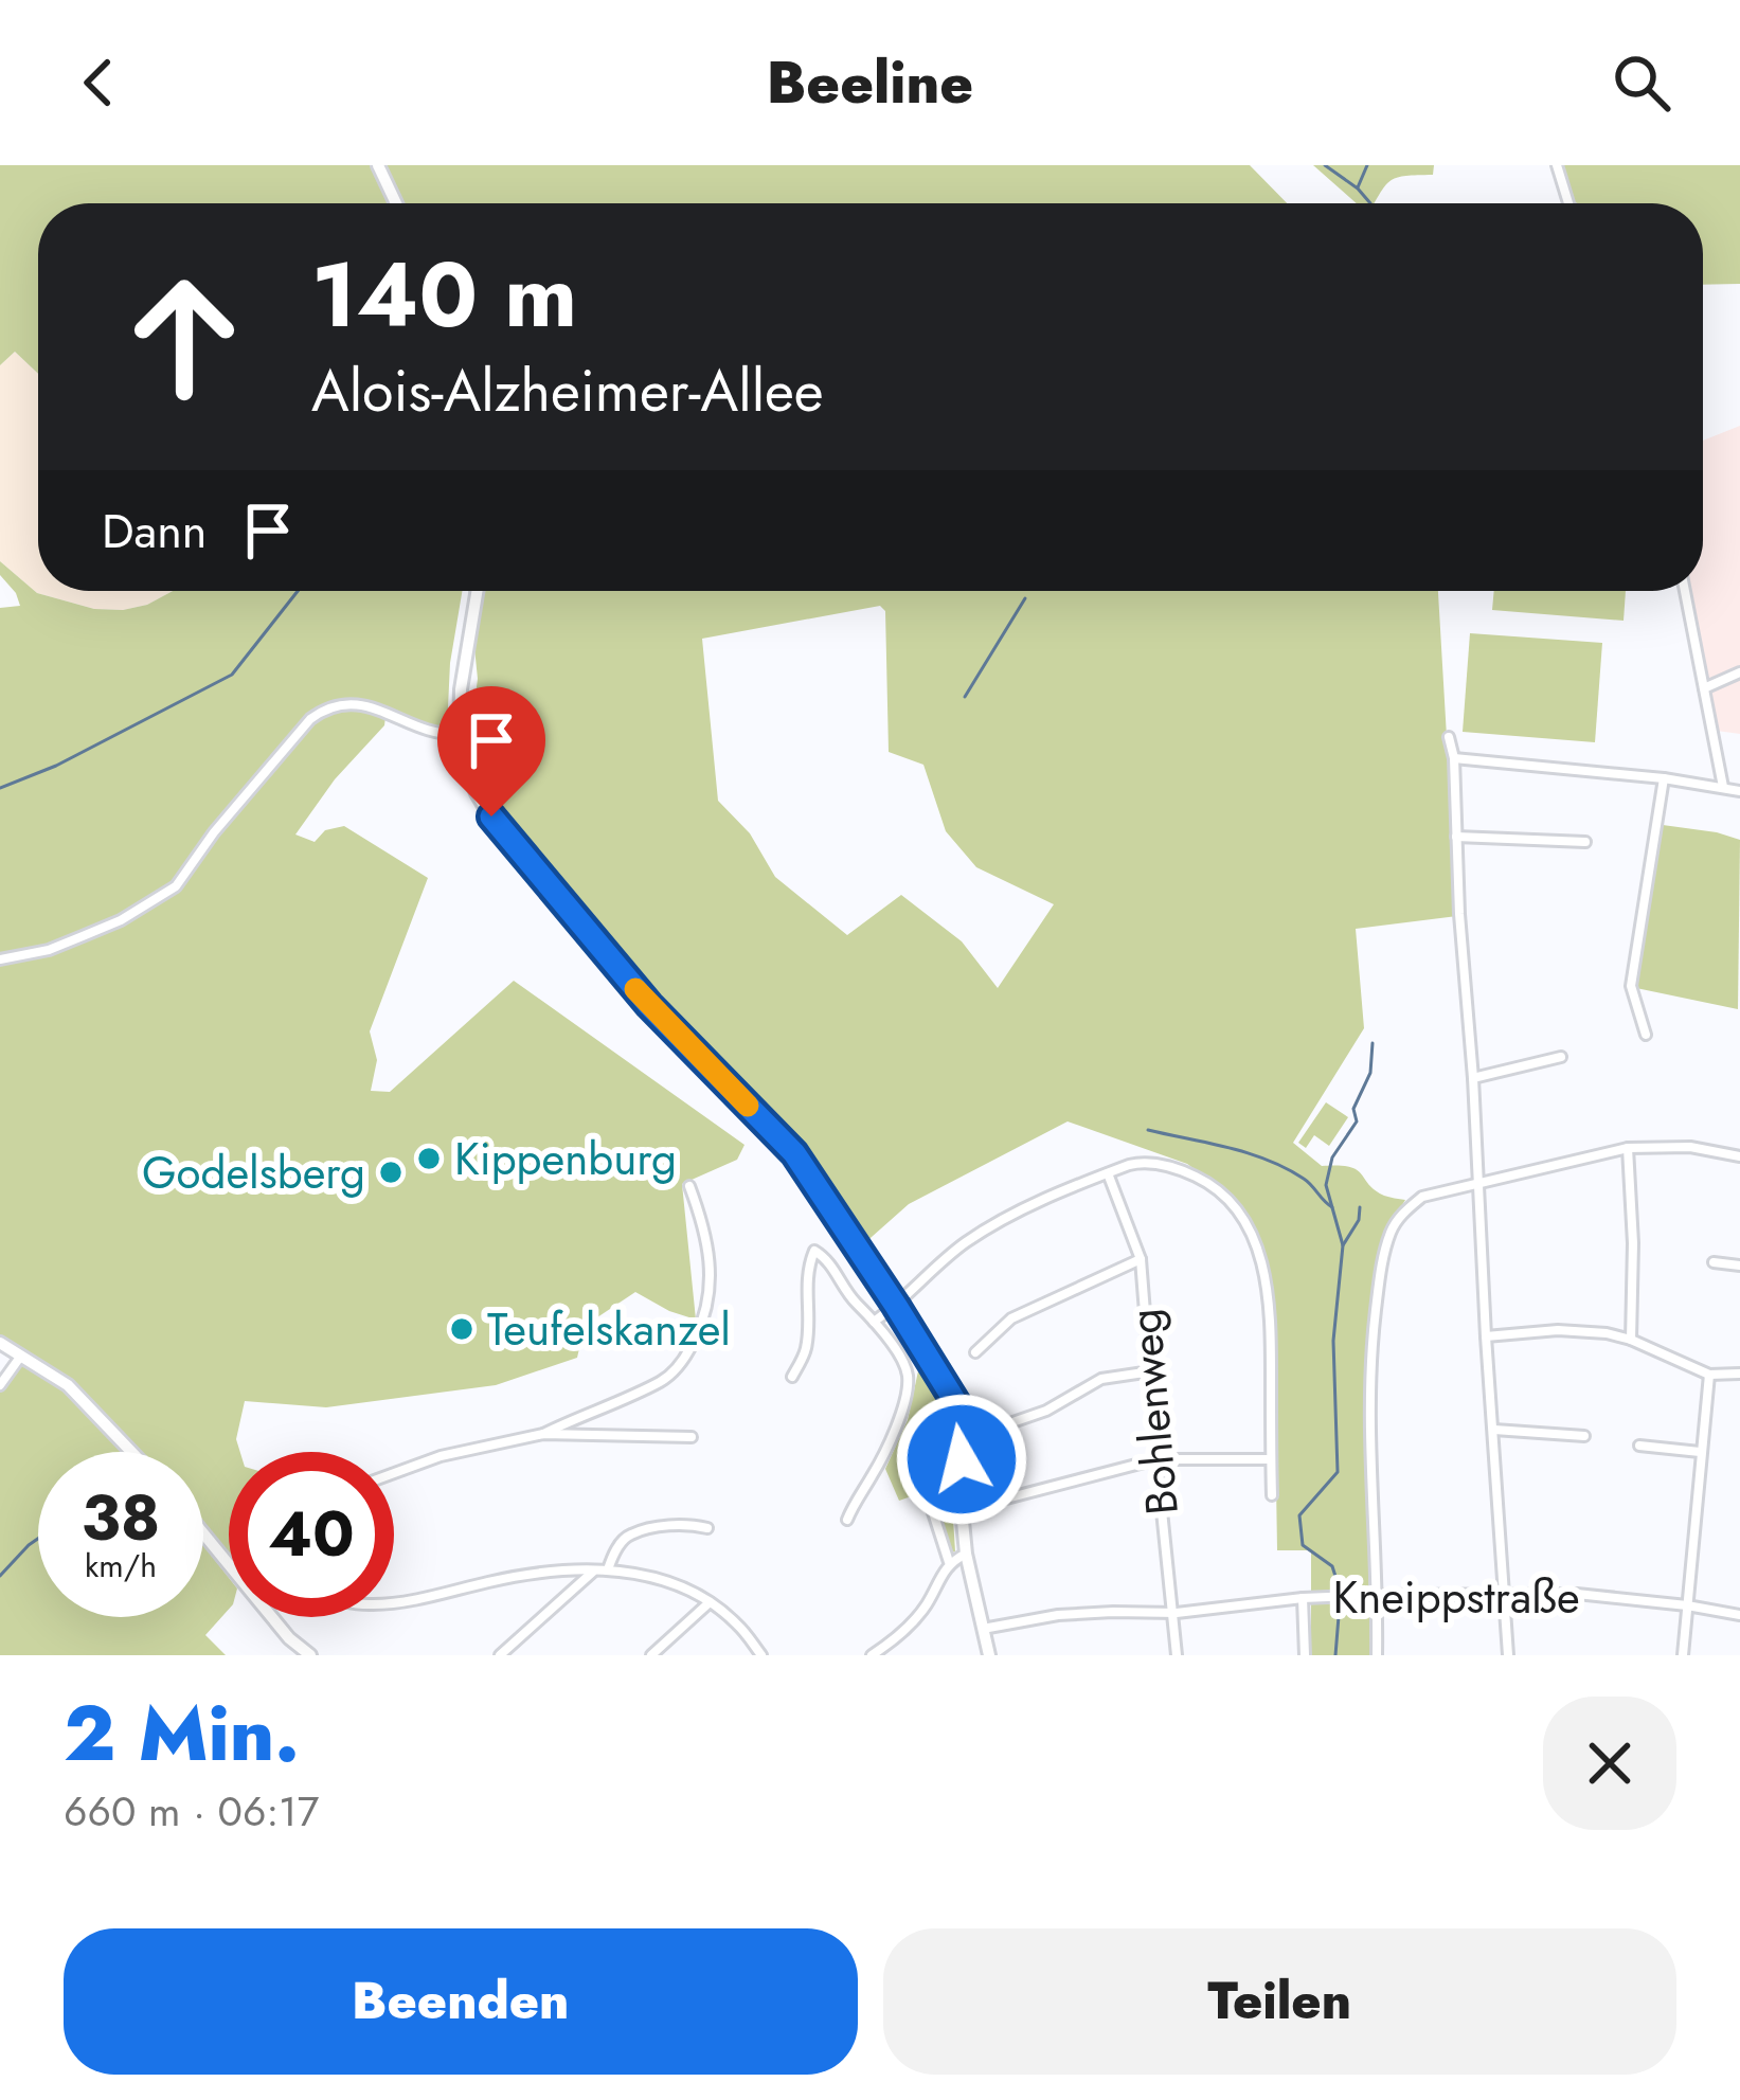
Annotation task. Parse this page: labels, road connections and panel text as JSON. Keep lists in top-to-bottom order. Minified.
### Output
{"streets":{"street":["Bohlenweg","Kneippstraße"]},"crossings":[["Bohlenweg","Kneippstraße"]],"places":["Kippenburg","Godelsberg","Teufelskanzel"],"page":{"header":"Beeline","turn":["140 m","Alois-Alzheimer-Allee"],"then":"Dann","speed":"38 km/h","limit":"40","heading":["2 Min.","660 m · 06:17"],"buttons":["Beenden","Teilen"]}}
